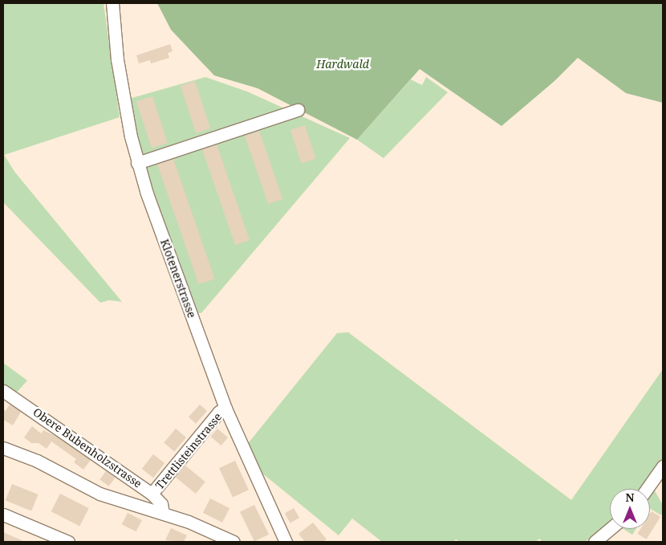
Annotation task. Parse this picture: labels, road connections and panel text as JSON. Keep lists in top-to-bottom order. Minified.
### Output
{"streets":{"street":["Klotenerstrasse","Obere Bubenholzstrasse","Trettlisteinstrasse"]},"crossings":[["Klotenerstrasse","Trettlisteinstrasse"],["Obere Bubenholzstrasse","Trettlisteinstrasse"]],"parks":["Hardwald"],"north":"top"}
